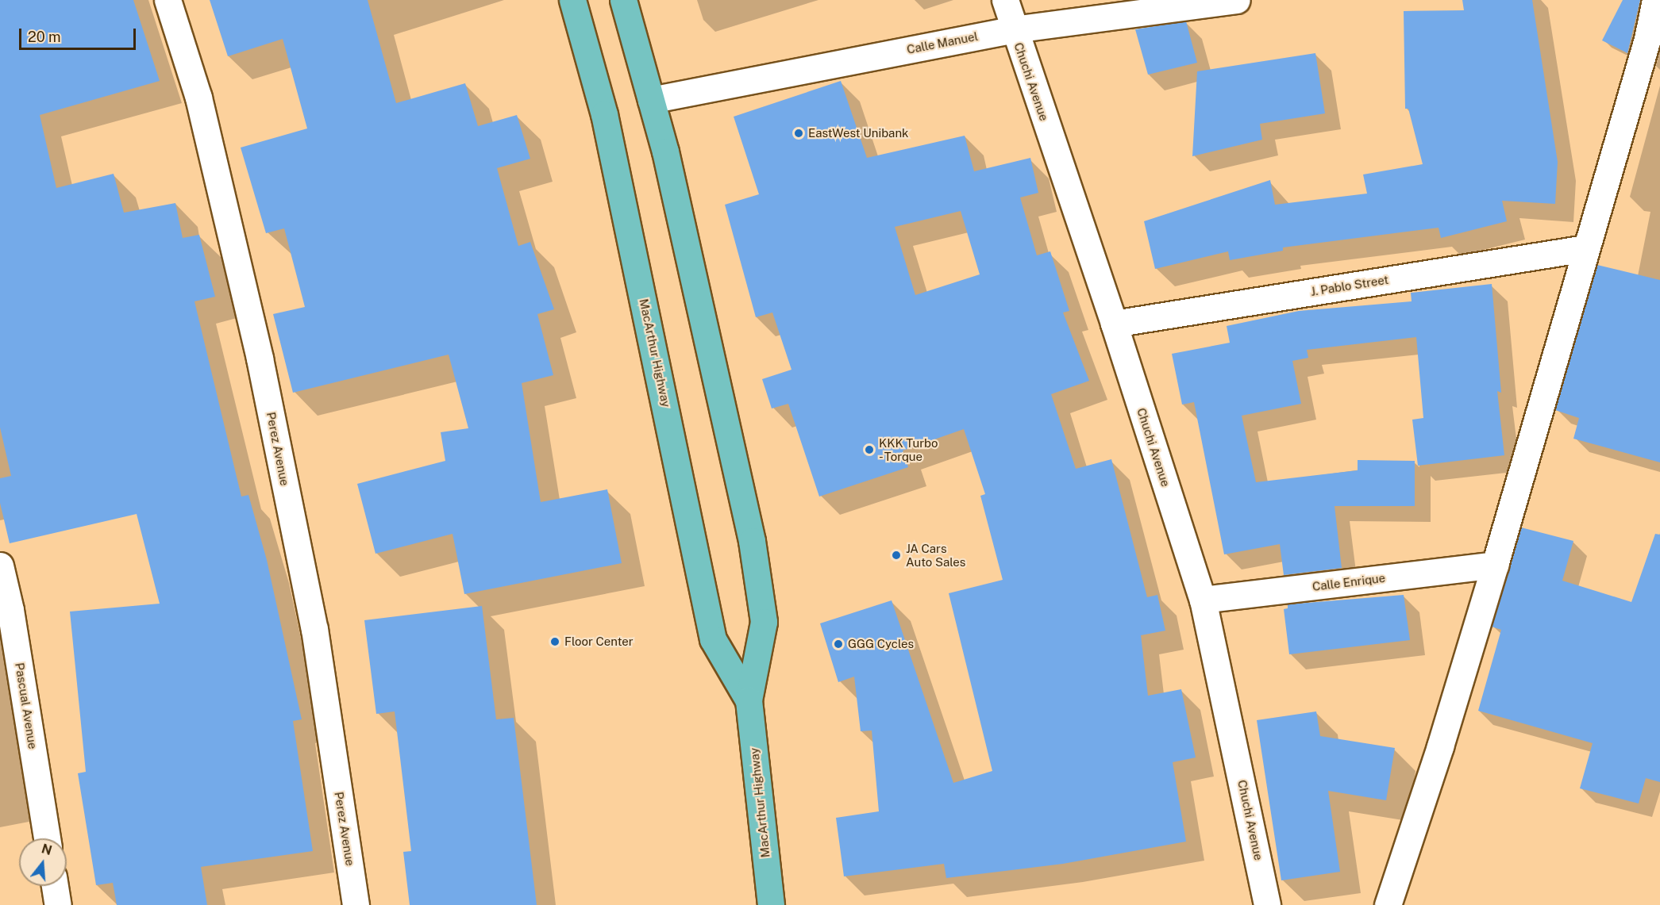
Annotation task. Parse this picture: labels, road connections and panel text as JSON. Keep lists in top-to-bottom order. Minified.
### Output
{"streets":{"highway":["MacArthur Highway"],"street":["Calle Manuel","Chuchi Avenue","J. Pablo Street","Perez Avenue","Calle Enrique","Pascual Avenue"]},"crossings":[["Calle Manuel","Chuchi Avenue"],["Calle Manuel","MacArthur Highway"],["Chuchi Avenue","J. Pablo Street"],["Chuchi Avenue","Calle Enrique"]],"places":["EastWest Unibank","KKK Turbo - Torque","JA Cars Auto Sales","Floor Center","GGG Cycles"],"scale_bar":"20 m","north":"top"}
